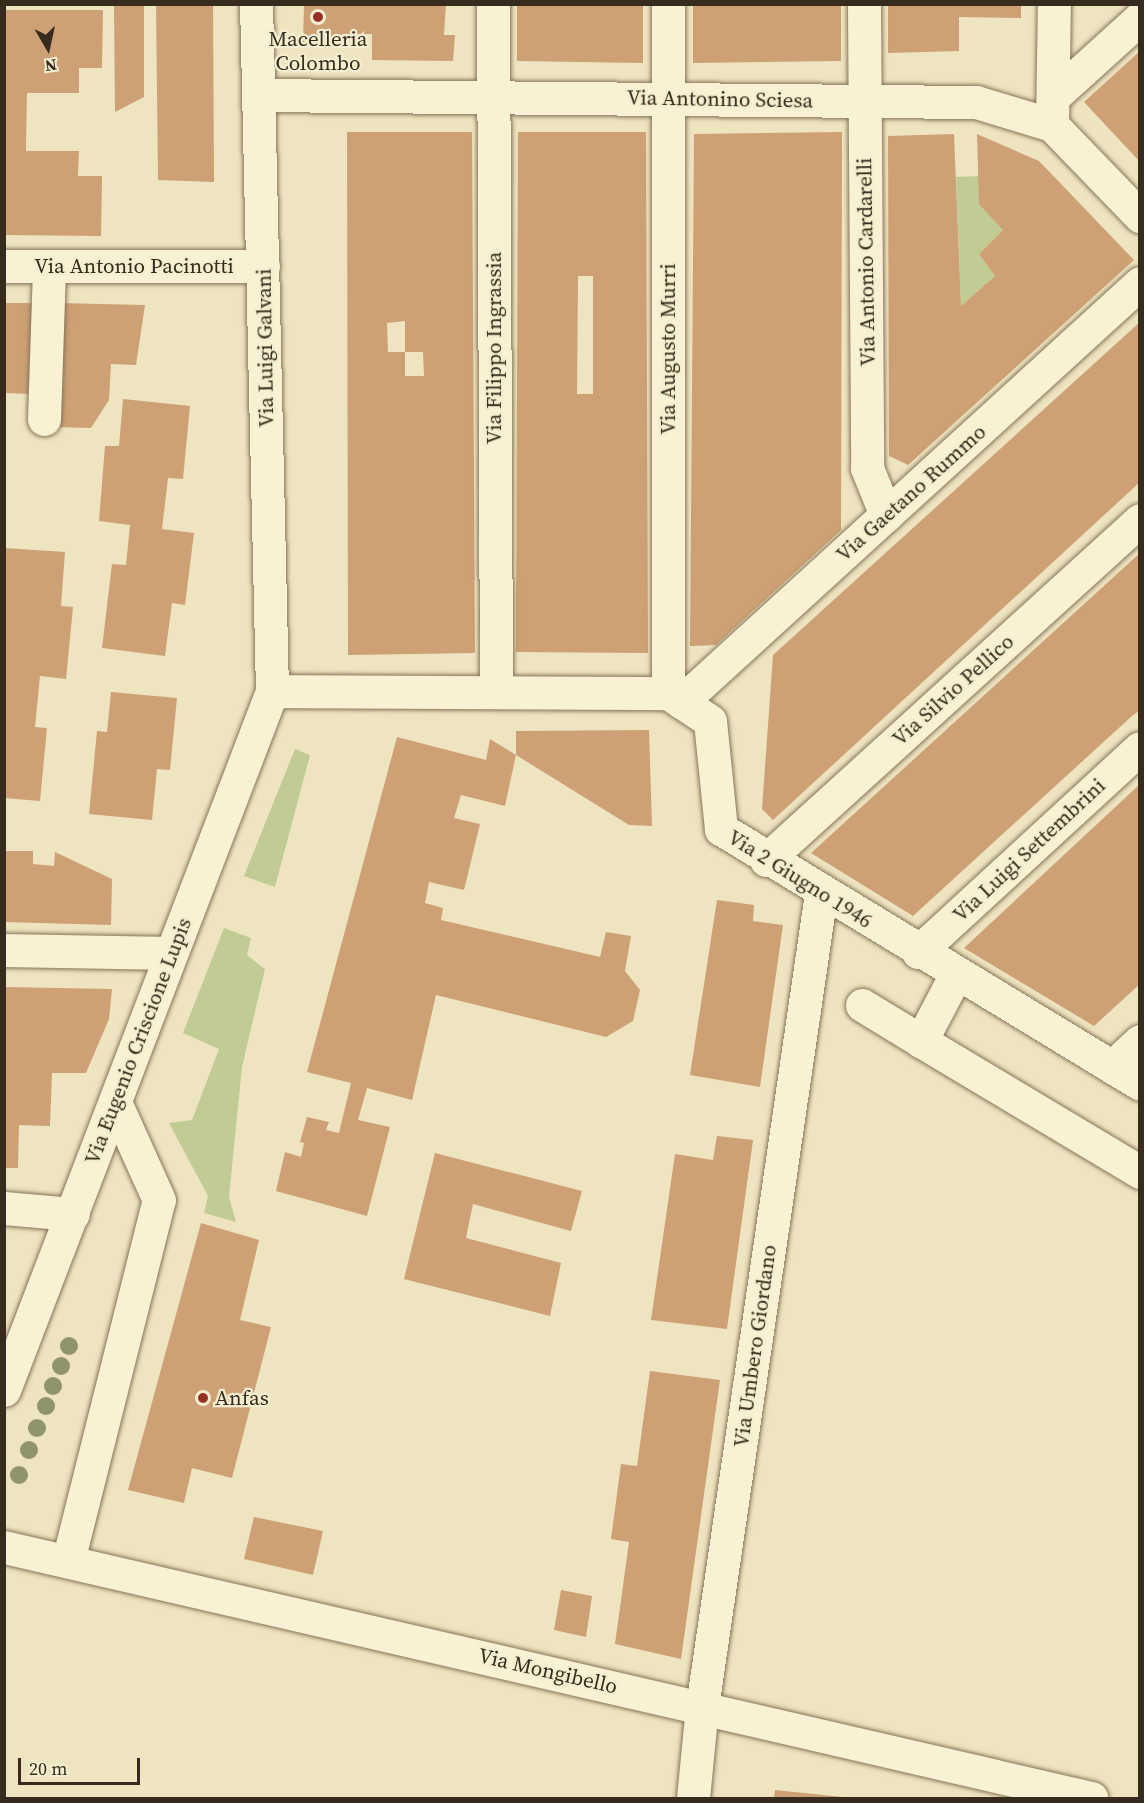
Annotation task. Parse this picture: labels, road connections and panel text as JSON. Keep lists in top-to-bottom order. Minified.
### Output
{"streets":{"street":["Via Antonino Sciesa","Via Antonio Cardarelli","Via Antonio Pacinotti","Via Luigi Galvani","Via Filippo Ingrassia","Via Augusto Murri","Via Gaetano Rummo","Via Silvio Pellico","Via Luigi Settembrini","Via 2 Giugno 1946","Via Eugenio Criscione Lupis","Via Umbero Giordano","Via Mongibello"]},"crossings":[["Via Antonino Sciesa","Via Antonio Cardarelli"],["Via Antonino Sciesa","Via Luigi Galvani"],["Via Antonino Sciesa","Via Filippo Ingrassia"],["Via Antonino Sciesa","Via Augusto Murri"],["Via Antonio Cardarelli","Via Gaetano Rummo"],["Via Antonio Pacinotti","Via Luigi Galvani"],["Via Luigi Galvani","Via Eugenio Criscione Lupis"],["Via Augusto Murri","Via Gaetano Rummo"],["Via Augusto Murri","Via 2 Giugno 1946"],["Via Gaetano Rummo","Via 2 Giugno 1946"],["Via Silvio Pellico","Via 2 Giugno 1946"],["Via Luigi Settembrini","Via 2 Giugno 1946"],["Via 2 Giugno 1946","Via Umbero Giordano"],["Via Umbero Giordano","Via Mongibello"]],"places":["Macelleria Colombo","Anfas"],"scale_bar":"20 m","north":"bottom"}
